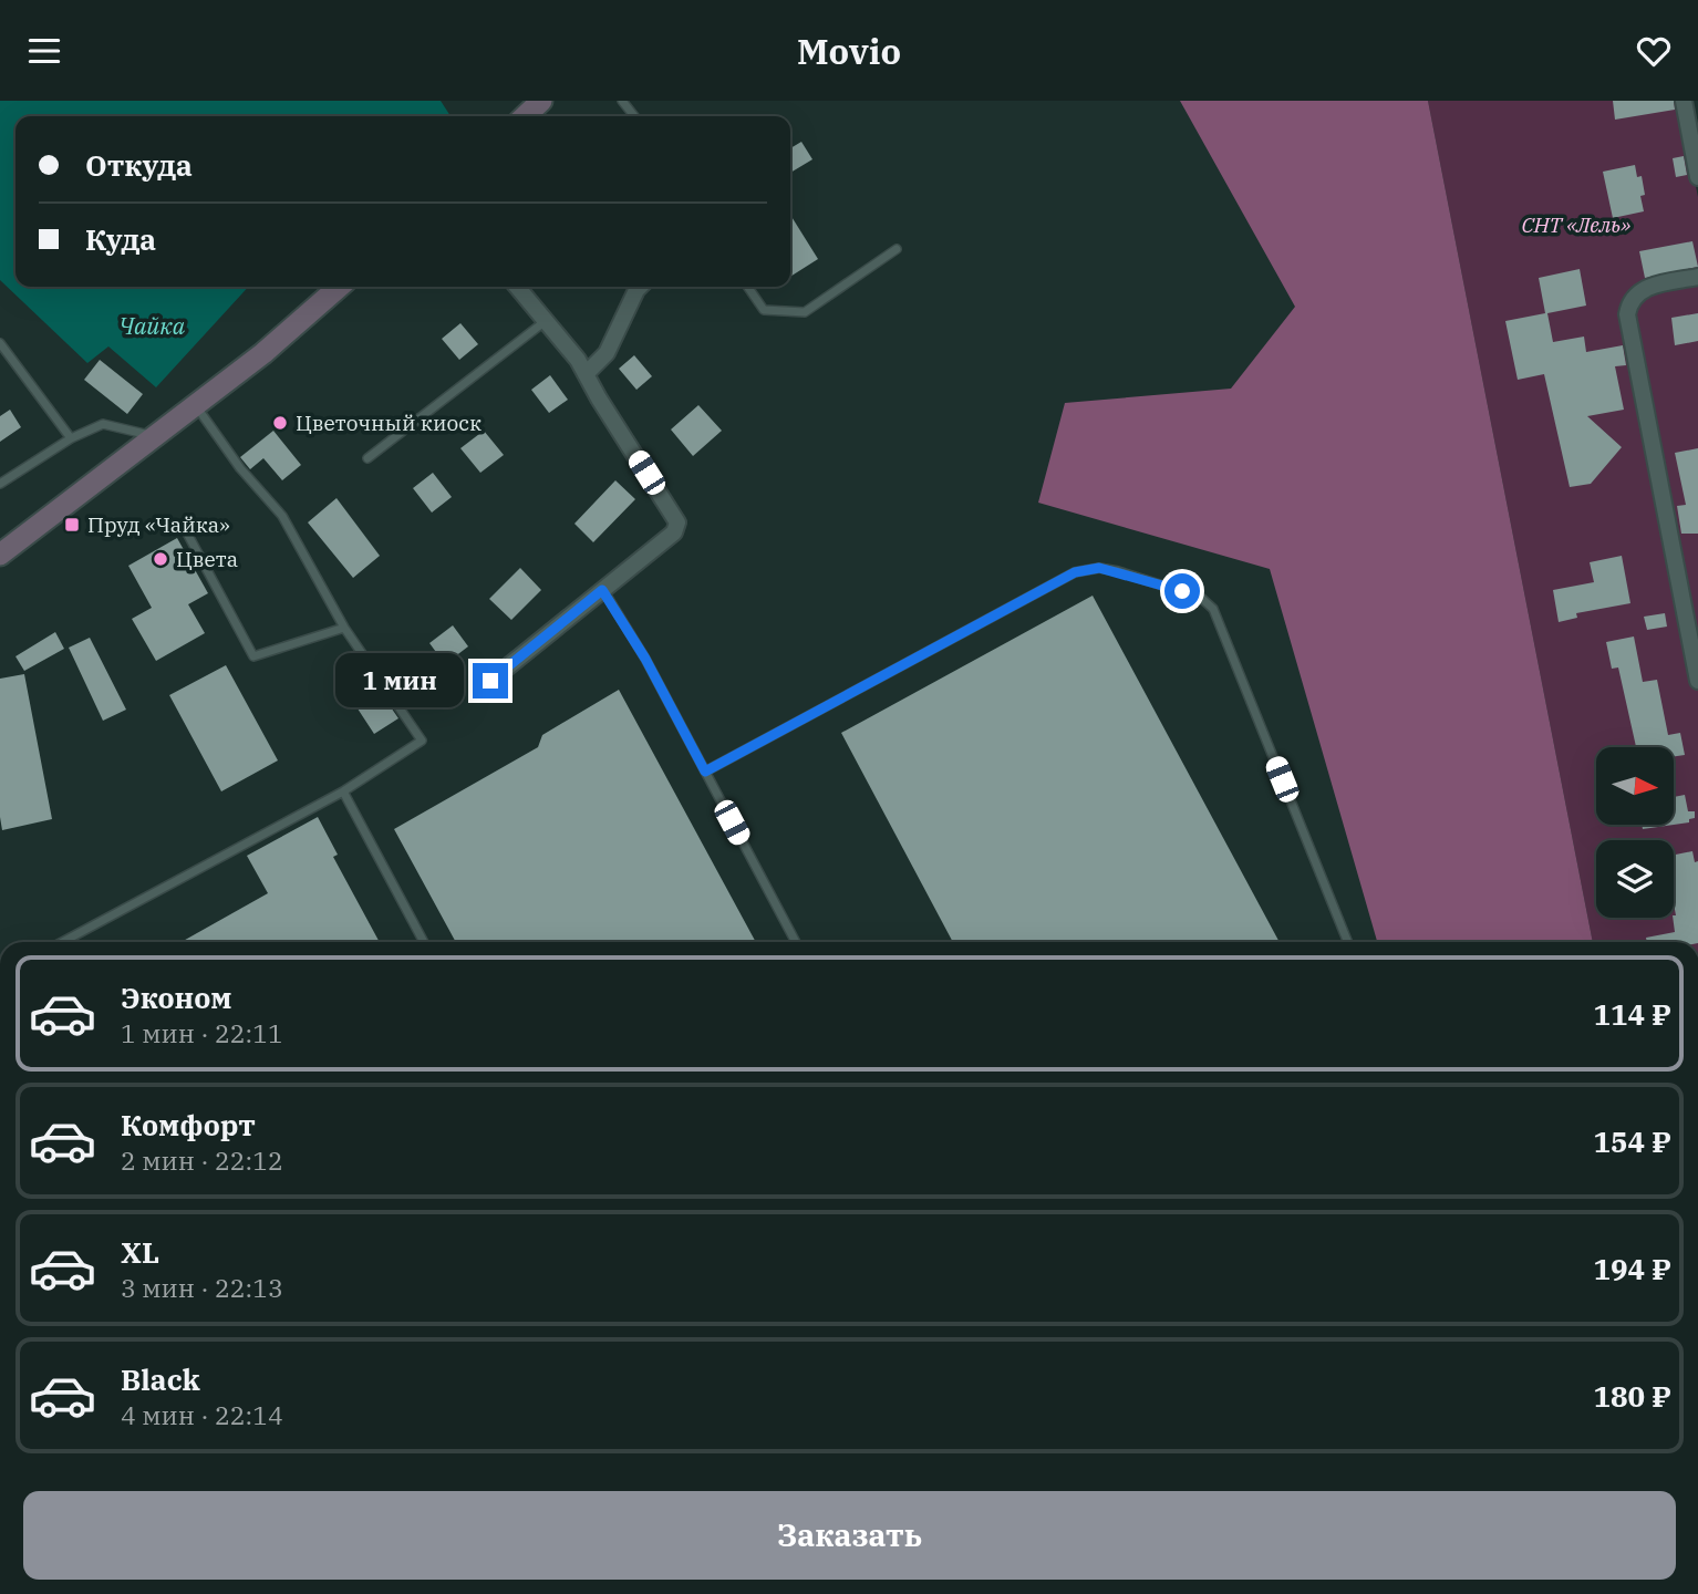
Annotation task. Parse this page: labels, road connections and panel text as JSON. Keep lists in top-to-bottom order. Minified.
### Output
{"water":["Чайка"],"parks":["СНТ «Лель»"],"places":{"other":["Цветочный киоск","Цвета"],"transit":["Пруд «Чайка»"]},"north":"right","page":{"header":"Movio","banner":["Откуда","Куда"],"bubble":"1 мин","list":[{"name":"Эконом","note":"1 мин · 22:11","value":"114 ₽"},{"name":"Комфорт","note":"2 мин · 22:12","value":"154 ₽"},{"name":"XL","note":"3 мин · 22:13","value":"194 ₽"},{"name":"Black","note":"4 мин · 22:14","value":"180 ₽"}],"buttons":"Заказать"}}
